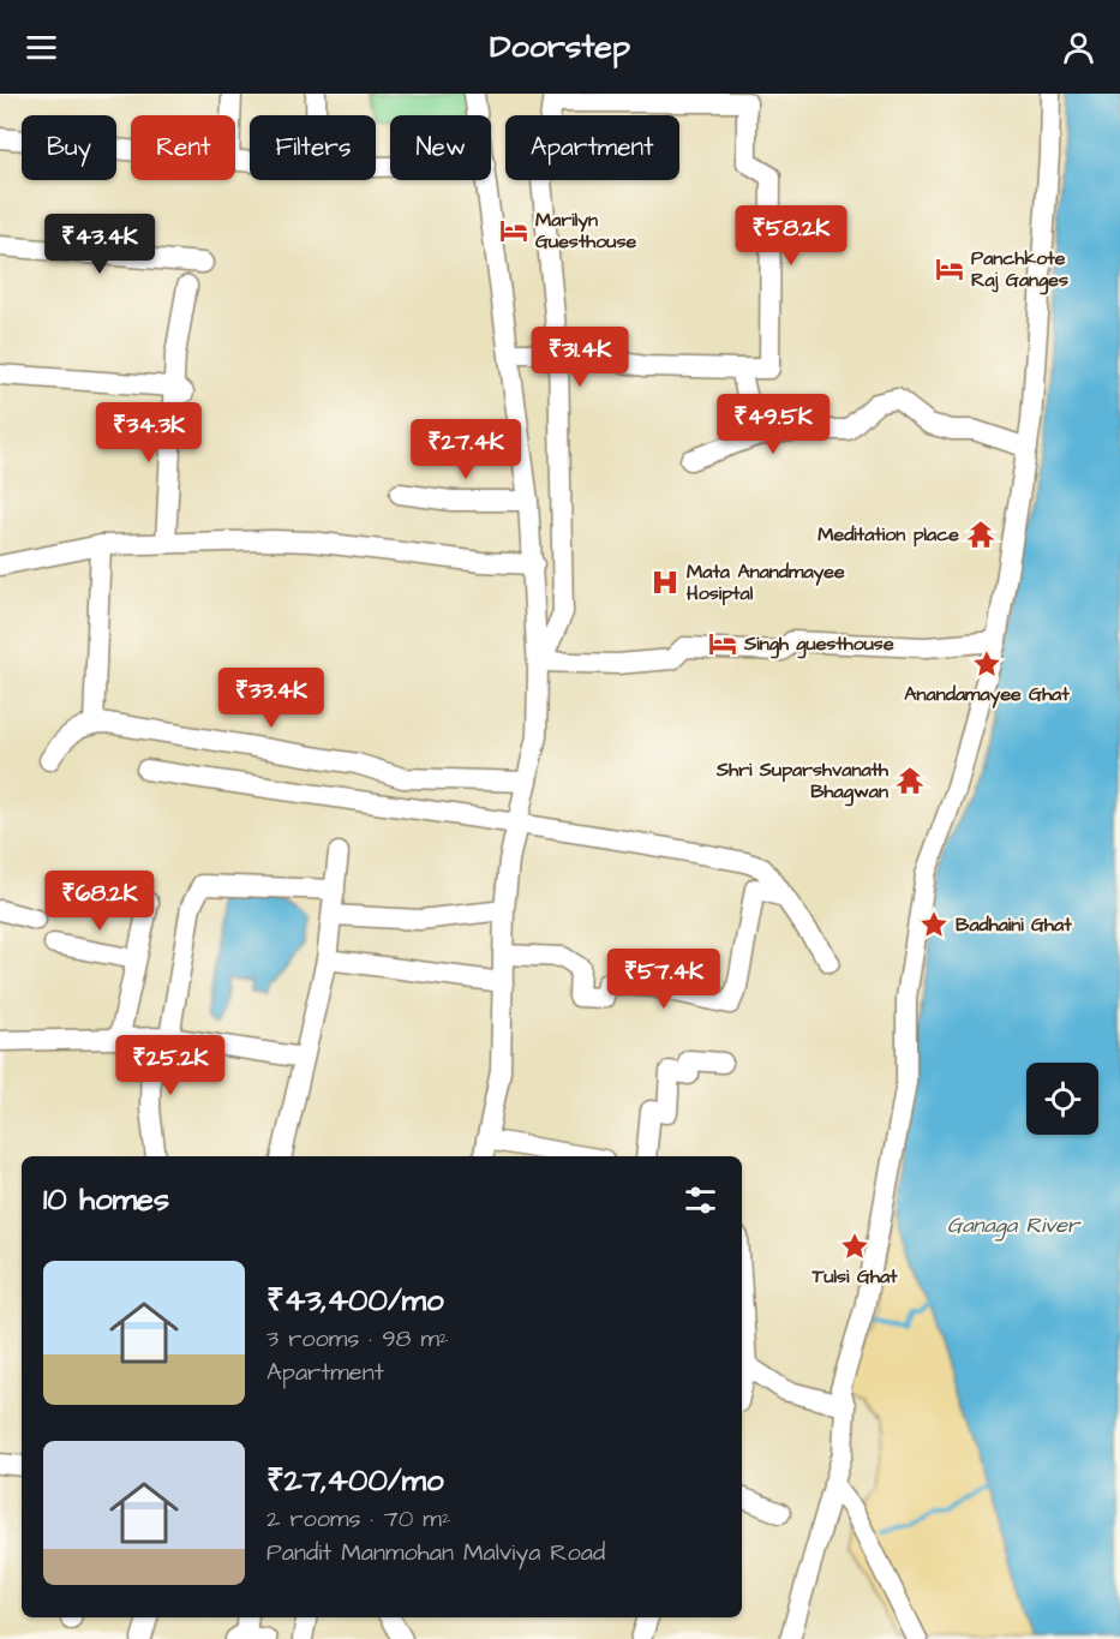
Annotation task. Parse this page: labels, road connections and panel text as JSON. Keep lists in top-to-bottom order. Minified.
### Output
{"water":["Ganaga River"],"places":{"hotel":["Marilyn Guesthouse","Panchkote Raj Ganges","Singh guesthouse"],"temple":["Meditation place","Shri Suparshvanath Bhagwan"],"hospital":["Mata Anandmayee Hosiptal"],"place":["Anandamayee Ghat","Badhaini Ghat","Tulsi Ghat"]},"page":{"header":"Doorstep","chip":["Buy","Rent","Filters","New","Apartment"],"price":["₹58.2K","₹43.4K","₹31.4K","₹49.5K","₹34.3K","₹27.4K","₹33.4K","₹68.2K","₹57.4K","₹25.2K"],"heading":"10 homes","list":[{"name":"₹43,400/mo","note":"3 rooms · 98 m² · Apartment"},{"name":"₹27,400/mo","note":"2 rooms · 70 m² · Pandit Manmohan Malviya Road"}]}}
